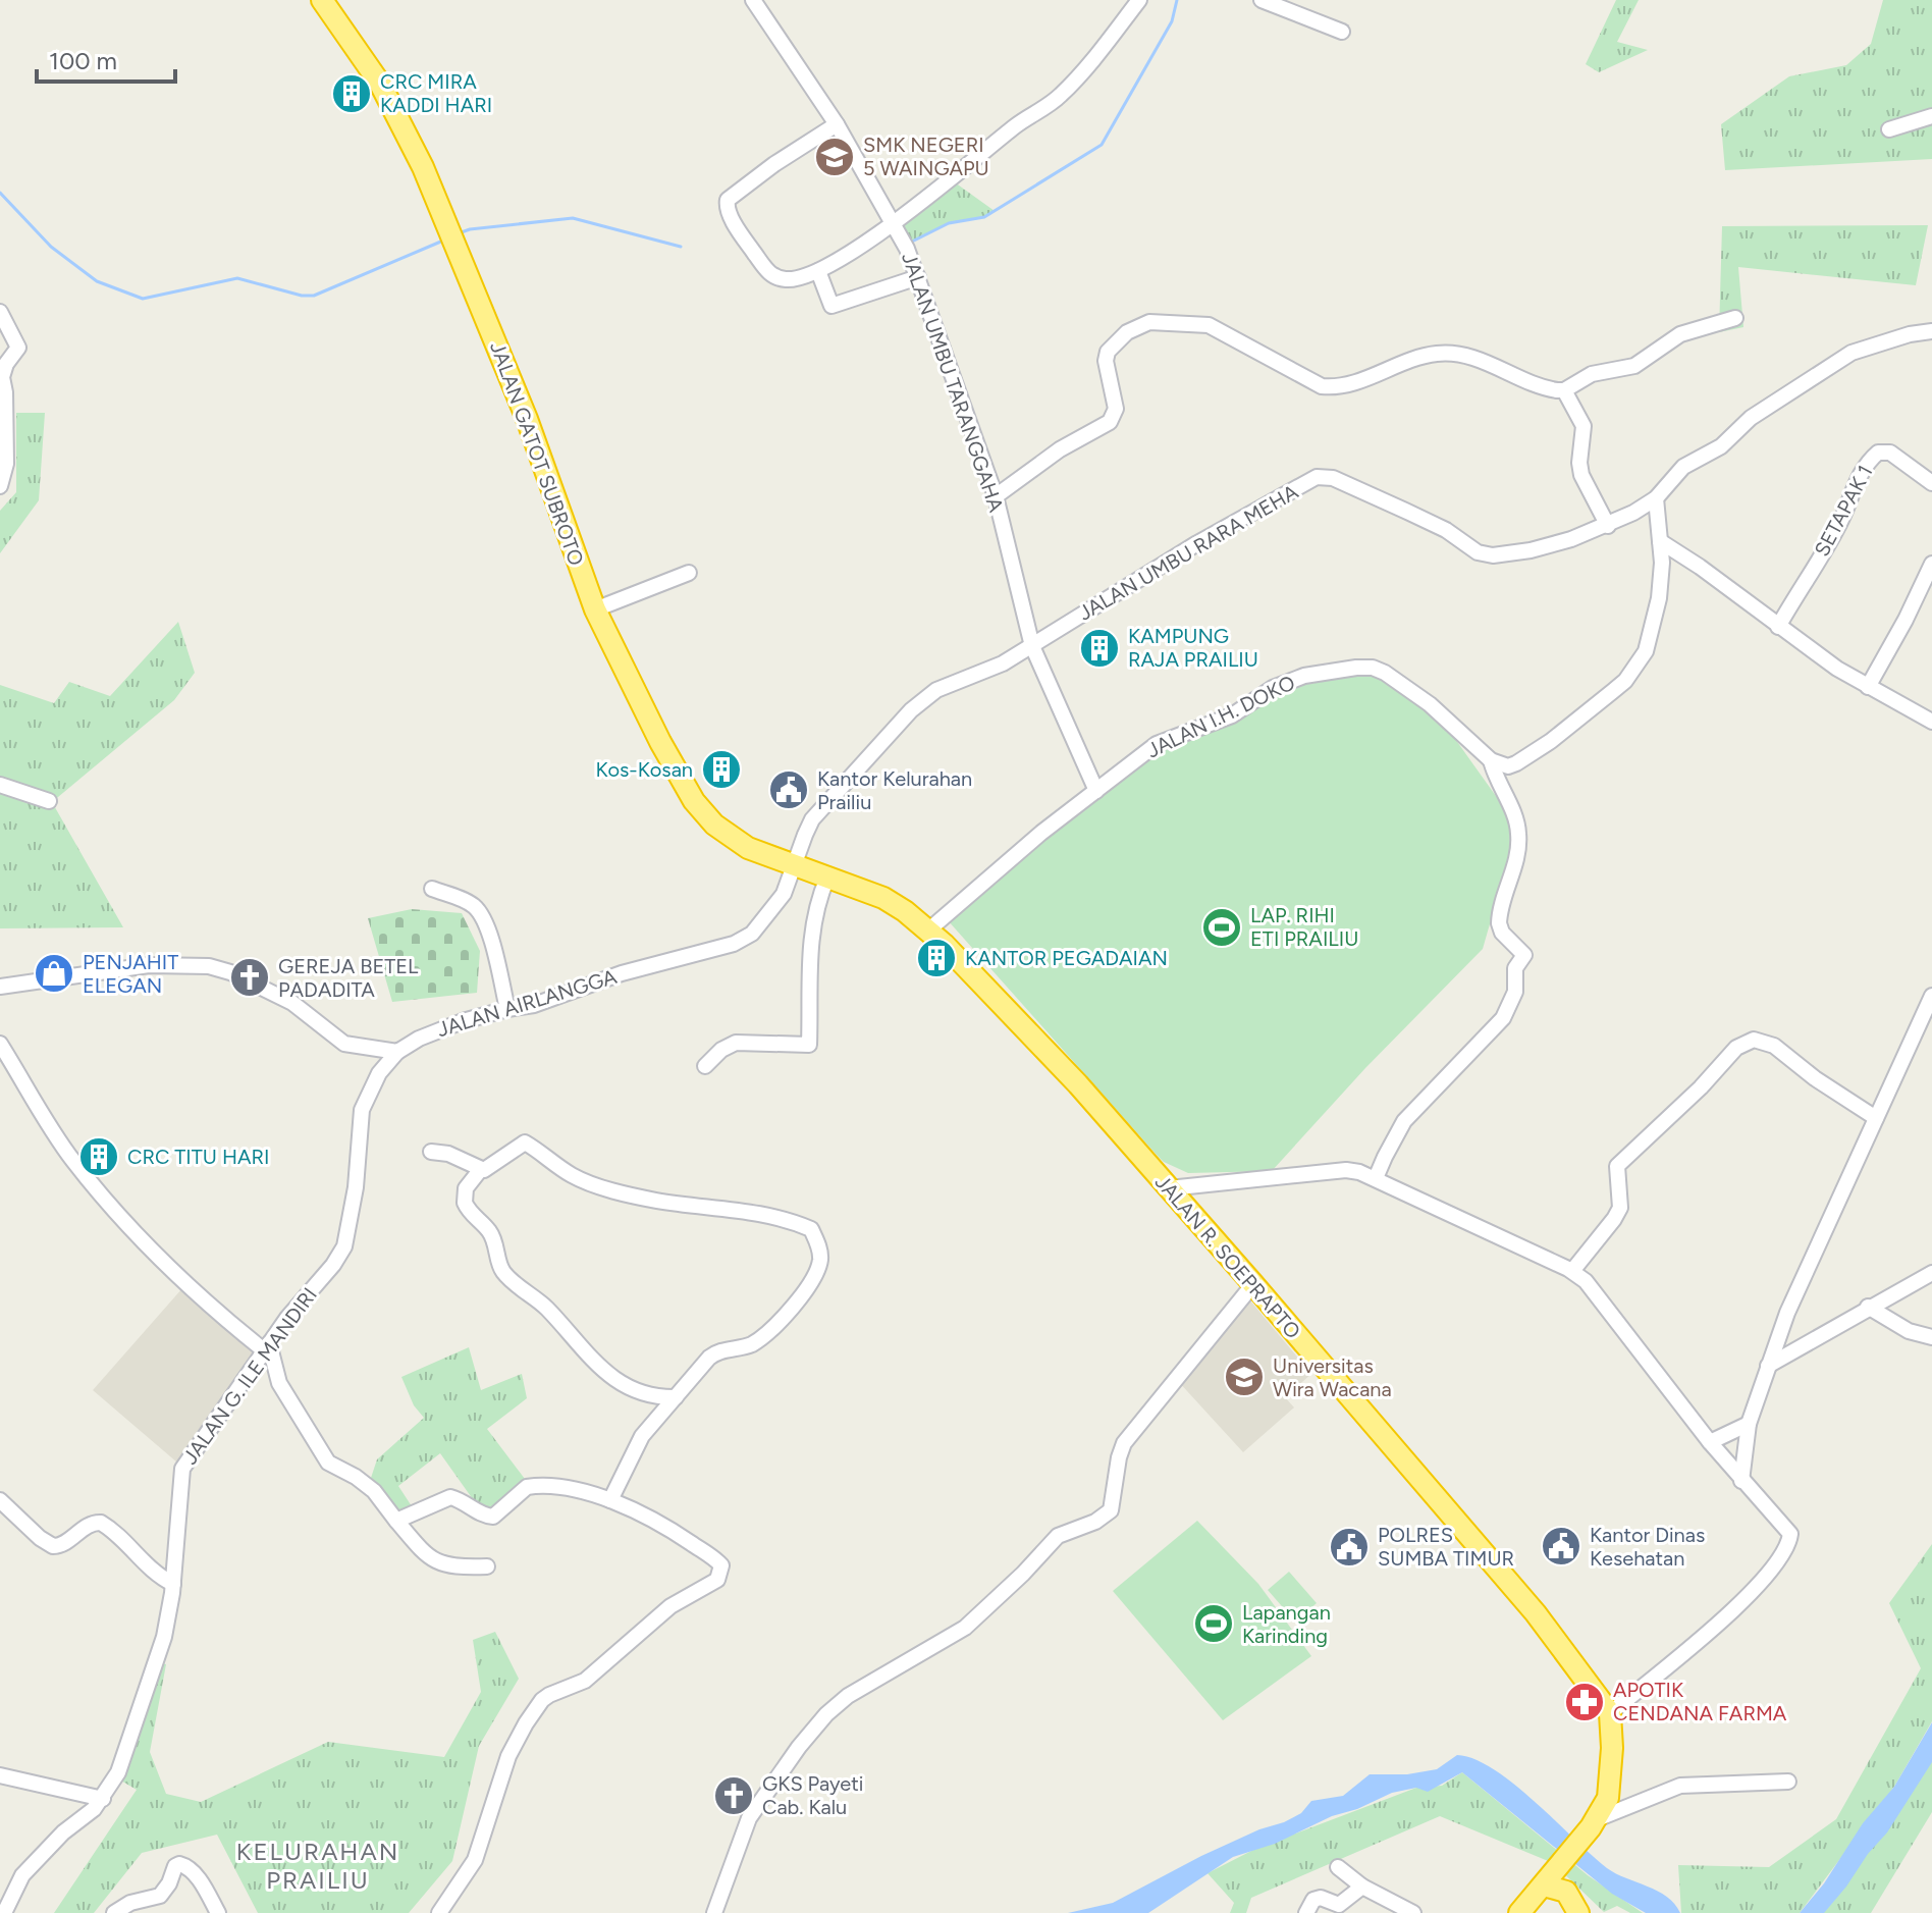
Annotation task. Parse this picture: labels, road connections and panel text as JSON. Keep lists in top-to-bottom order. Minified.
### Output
{"streets":{"highway":["JALAN GATOT SUBROTO","JALAN R. SOEPRAPTO"],"street":["JALAN UMBU TARANGGAHA","SETAPAK 1","JALAN UMBU RARA MEHA","JALAN I.H. DOKO","JALAN AIRLANGGA","JALAN G. ILE MANDIRI"]},"crossings":[["JALAN UMBU TARANGGAHA","JALAN UMBU RARA MEHA"],["JALAN UMBU TARANGGAHA","JALAN I.H. DOKO"],["JALAN GATOT SUBROTO","JALAN UMBU RARA MEHA"],["JALAN GATOT SUBROTO","JALAN AIRLANGGA"],["JALAN GATOT SUBROTO","JALAN R. SOEPRAPTO"],["JALAN UMBU RARA MEHA","JALAN AIRLANGGA"],["JALAN UMBU RARA MEHA","JALAN R. SOEPRAPTO"],["JALAN I.H. DOKO","JALAN R. SOEPRAPTO"],["JALAN AIRLANGGA","JALAN R. SOEPRAPTO"],["JALAN AIRLANGGA","JALAN G. ILE MANDIRI"]],"districts":["KELURAHAN PRAILIU"],"places":{"building":["CRC MIRA KADDI HARI","KAMPUNG RAJA PRAILIU","Kos-Kosan","KANTOR PEGADAIAN","CRC TITU HARI"],"school or university":["SMK NEGERI 5 WAINGAPU","Universitas Wira Wacana"],"public building":["Kantor Kelurahan Prailiu","Kantor Dinas Kesehatan","POLRES SUMBA TIMUR"],"sports":["LAP. RIHI ETI PRAILIU","Lapangan Karinding"],"shop":["PENJAHIT ELEGAN"],"church":["GEREJA BETEL PADADITA","GKS Payeti Cab. Kalu"],"pharmacy":["APOTIK CENDANA FARMA"]},"scale_bar":"100 m"}
